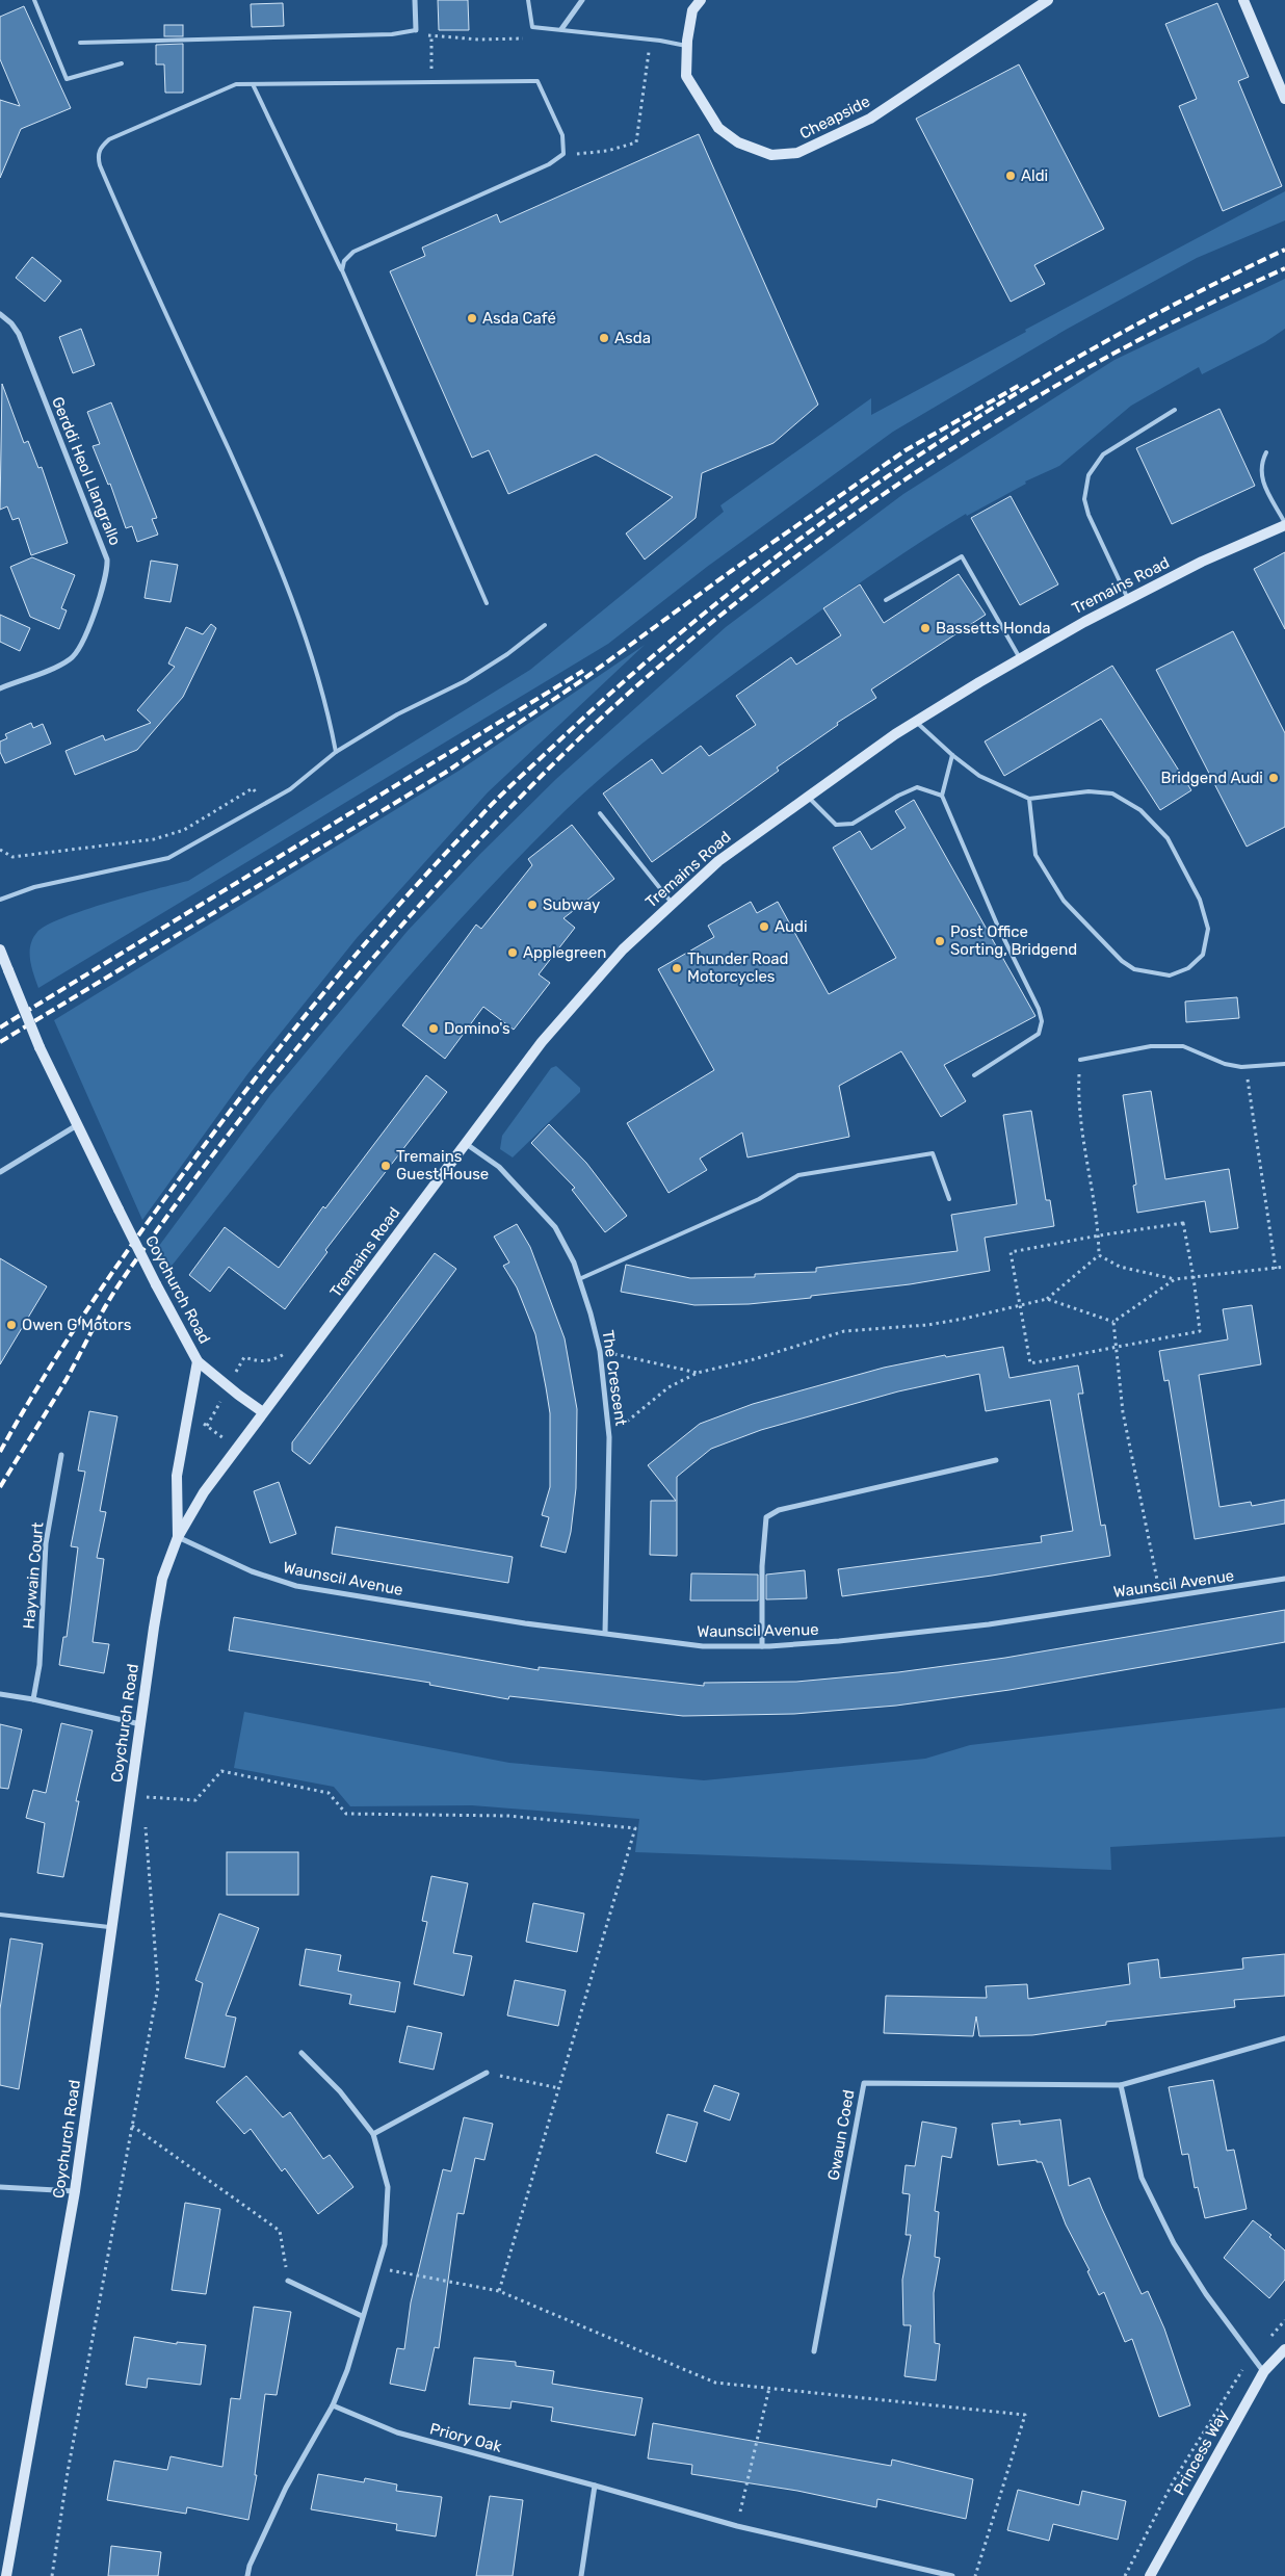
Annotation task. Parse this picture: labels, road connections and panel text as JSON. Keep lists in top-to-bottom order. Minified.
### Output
{"streets":{"main road":["Cheapside","Tremains Road","Coychurch Road","Princess Way"],"street":["Gerddi Heol Llangrallo","The Crescent","Haywain Court","Waunscil Avenue","Gwaun Coed","Priory Oak"]},"crossings":[["Tremains Road","Coychurch Road"],["Tremains Road","The Crescent"],["Coychurch Road","Waunscil Avenue"],["The Crescent","Waunscil Avenue"]],"places":["Aldi","Asda Café","Asda","Bassetts Honda","Bridgend Audi","Subway","Audi","Post Office Sorting, Bridgend","Applegreen","Thunder Road Motorcycles","Domino's","Tremains Guest House","Owen G Motors"]}
